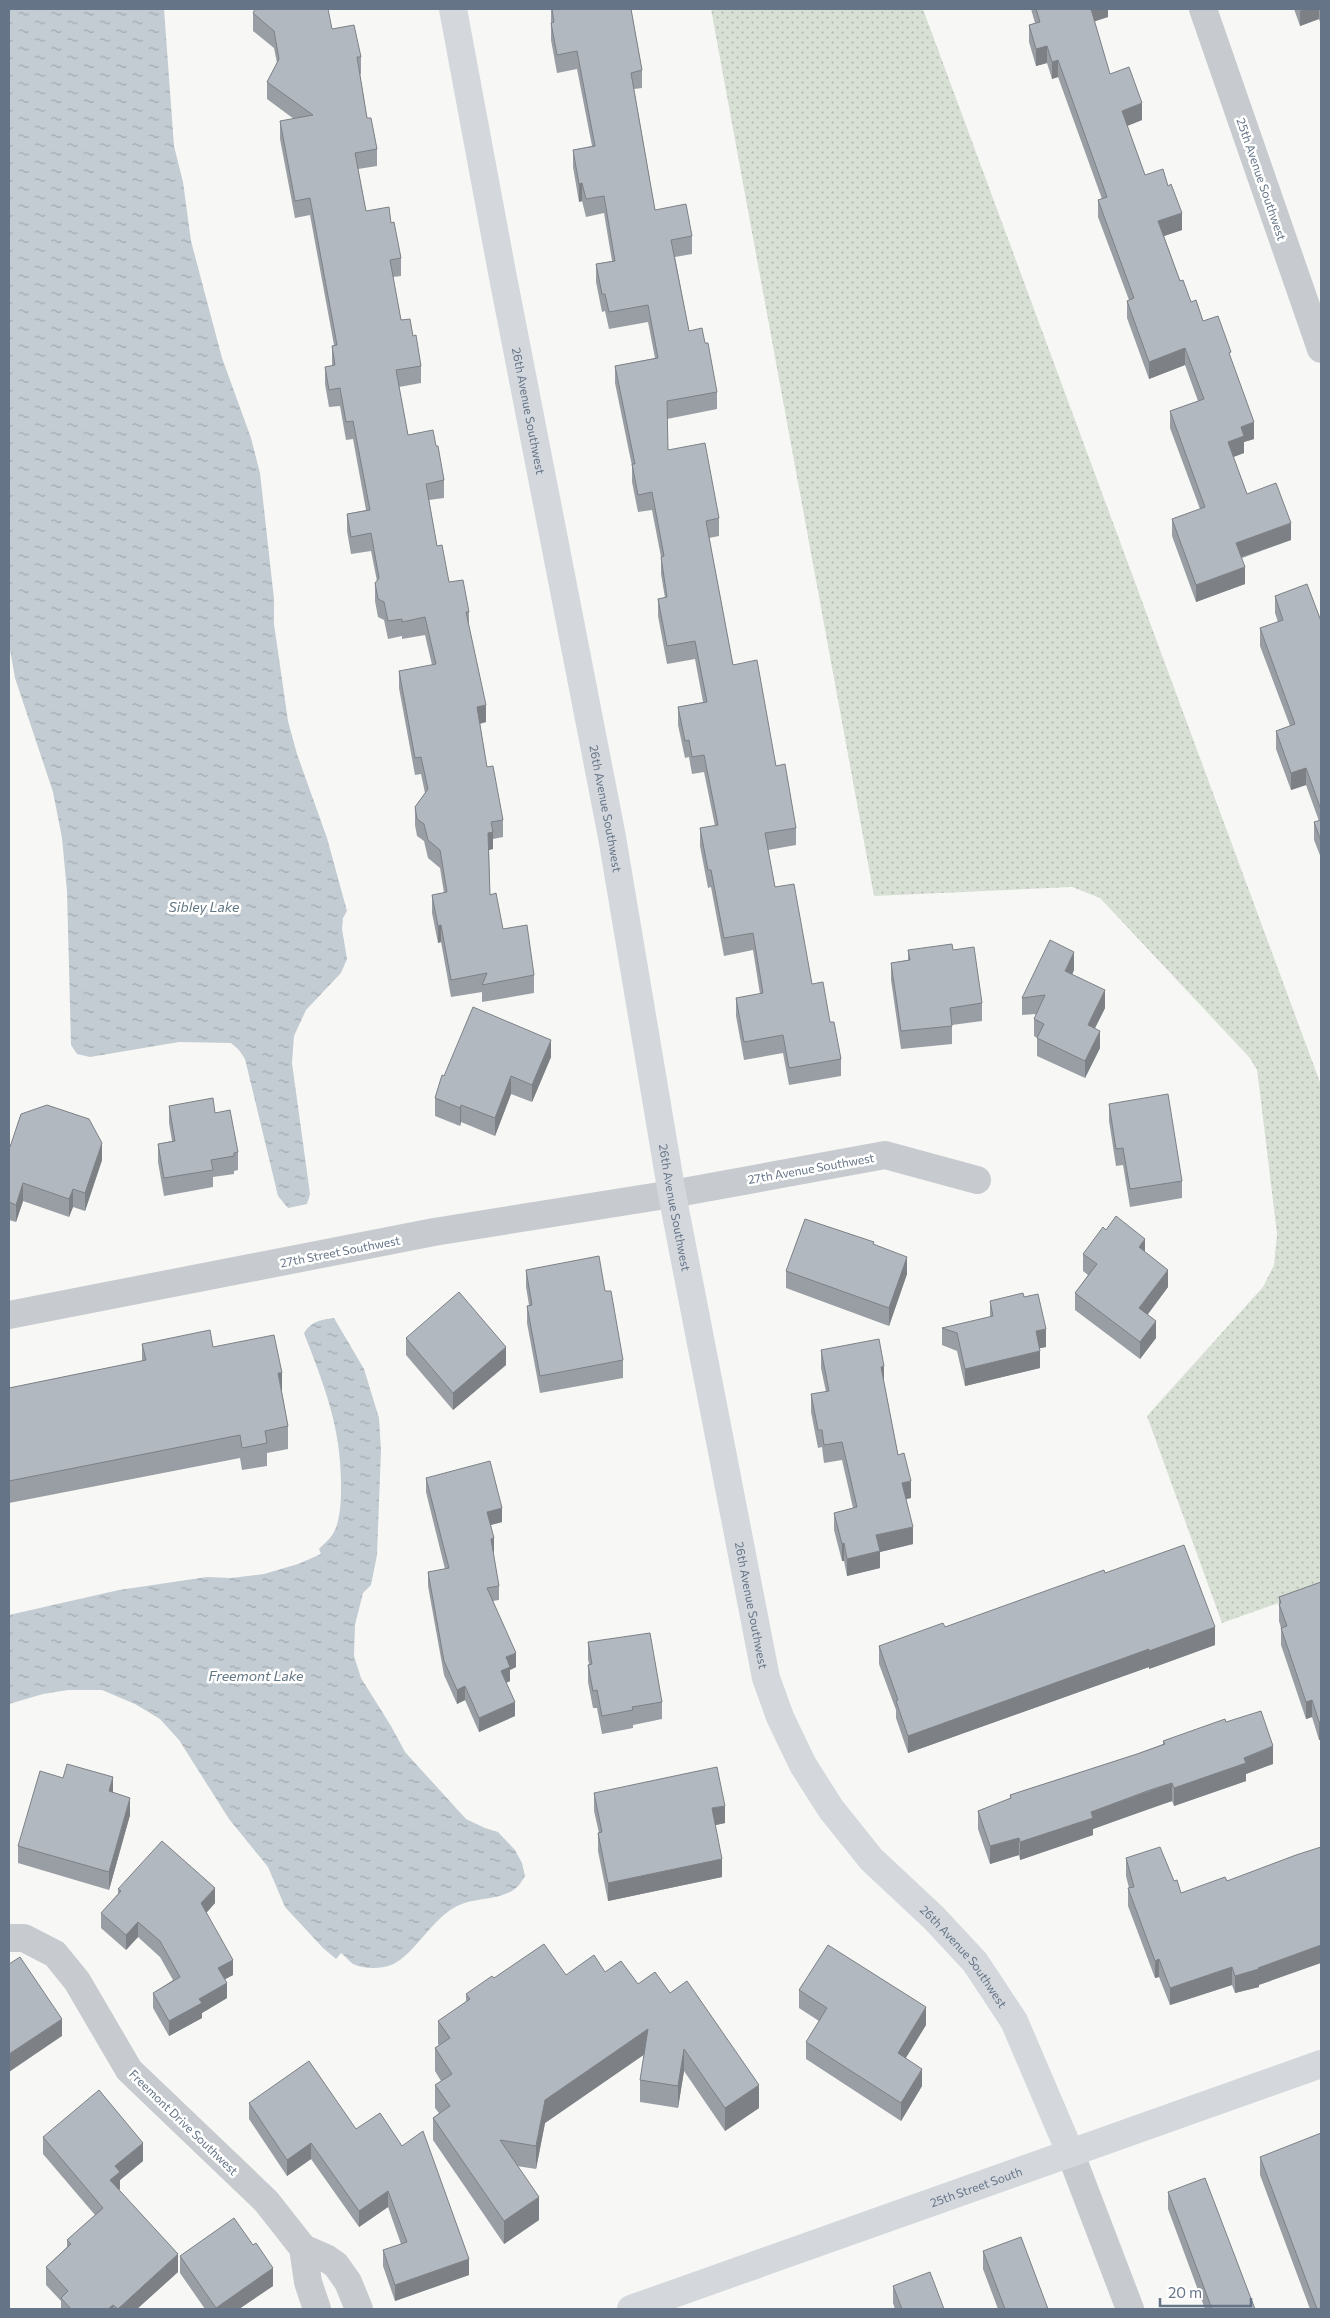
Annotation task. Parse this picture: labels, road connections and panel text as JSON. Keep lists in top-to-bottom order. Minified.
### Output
{"streets":{"street":["25th Avenue Southwest","26th Avenue Southwest","27th Avenue Southwest","27th Street Southwest","Freemont Drive Southwest","25th Street South"]},"crossings":[["26th Avenue Southwest","27th Avenue Southwest"],["26th Avenue Southwest","27th Street Southwest"],["26th Avenue Southwest","25th Street South"],["27th Avenue Southwest","27th Street Southwest"]],"water":["Sibley Lake","Freemont Lake"],"scale_bar":"20 m"}
